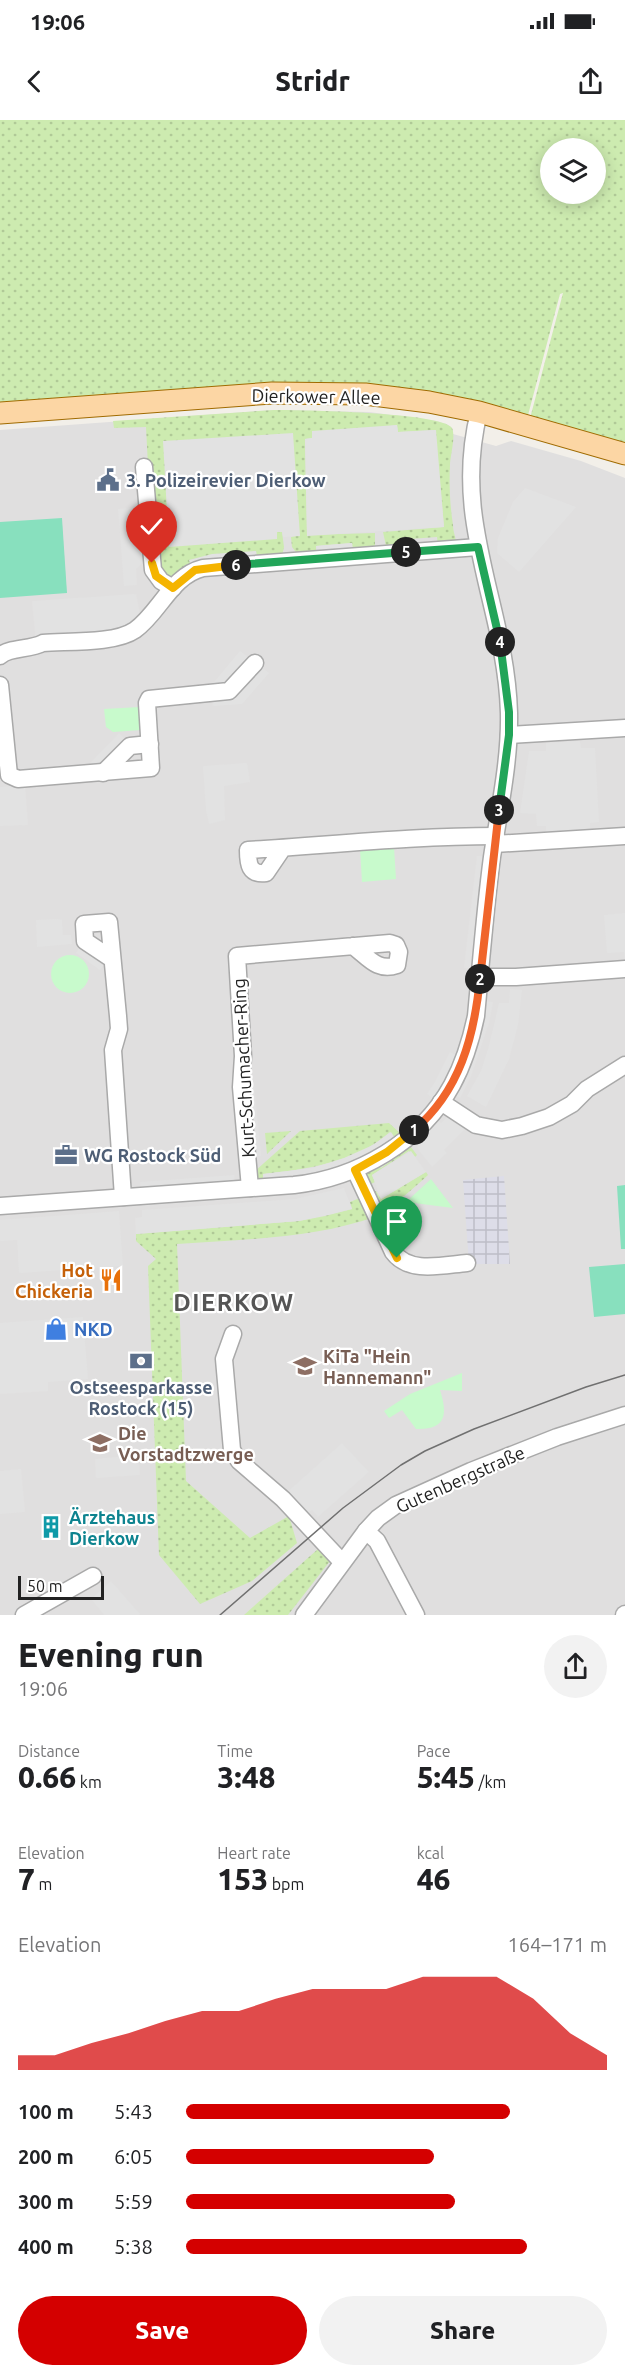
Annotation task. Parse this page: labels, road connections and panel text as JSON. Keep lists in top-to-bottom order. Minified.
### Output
{"streets":{"main road":["Dierkower Allee"],"street":["Kurt-Schumacher-Ring","Gutenbergstraße"]},"districts":["DIERKOW"],"places":{"public building":["3. Polizeirevier Dierkow"],"office":["WG Rostock Süd"],"restaurant":["Hot Chickeria"],"shop":["NKD"],"bank":["Ostseesparkasse Rostock (15)"],"school or university":["KiTa \"Hein Hannemann\"","Die Vorstadtzwerge"],"building":["Ärztehaus Dierkow"]},"scale_bar":"50 m","page":{"status":"19:06","header":"Stridr","pins":["5","6","4","3","2","1"],"scale":"50 m","heading":["Evening run","19:06"],"stats":[["Distance","0.66 km"],["Time","3:48"],["Pace","5:45 /km"],["Elevation","7 m"],["Heart rate","153 bpm"],["kcal","46"]],"chart":["Elevation","164–171 m"],"list":[{"name":"100 m","note":"5:43"},{"name":"200 m","note":"6:05"},{"name":"300 m","note":"5:59"},{"name":"400 m","note":"5:38"}],"buttons":["Save","Share"]}}
